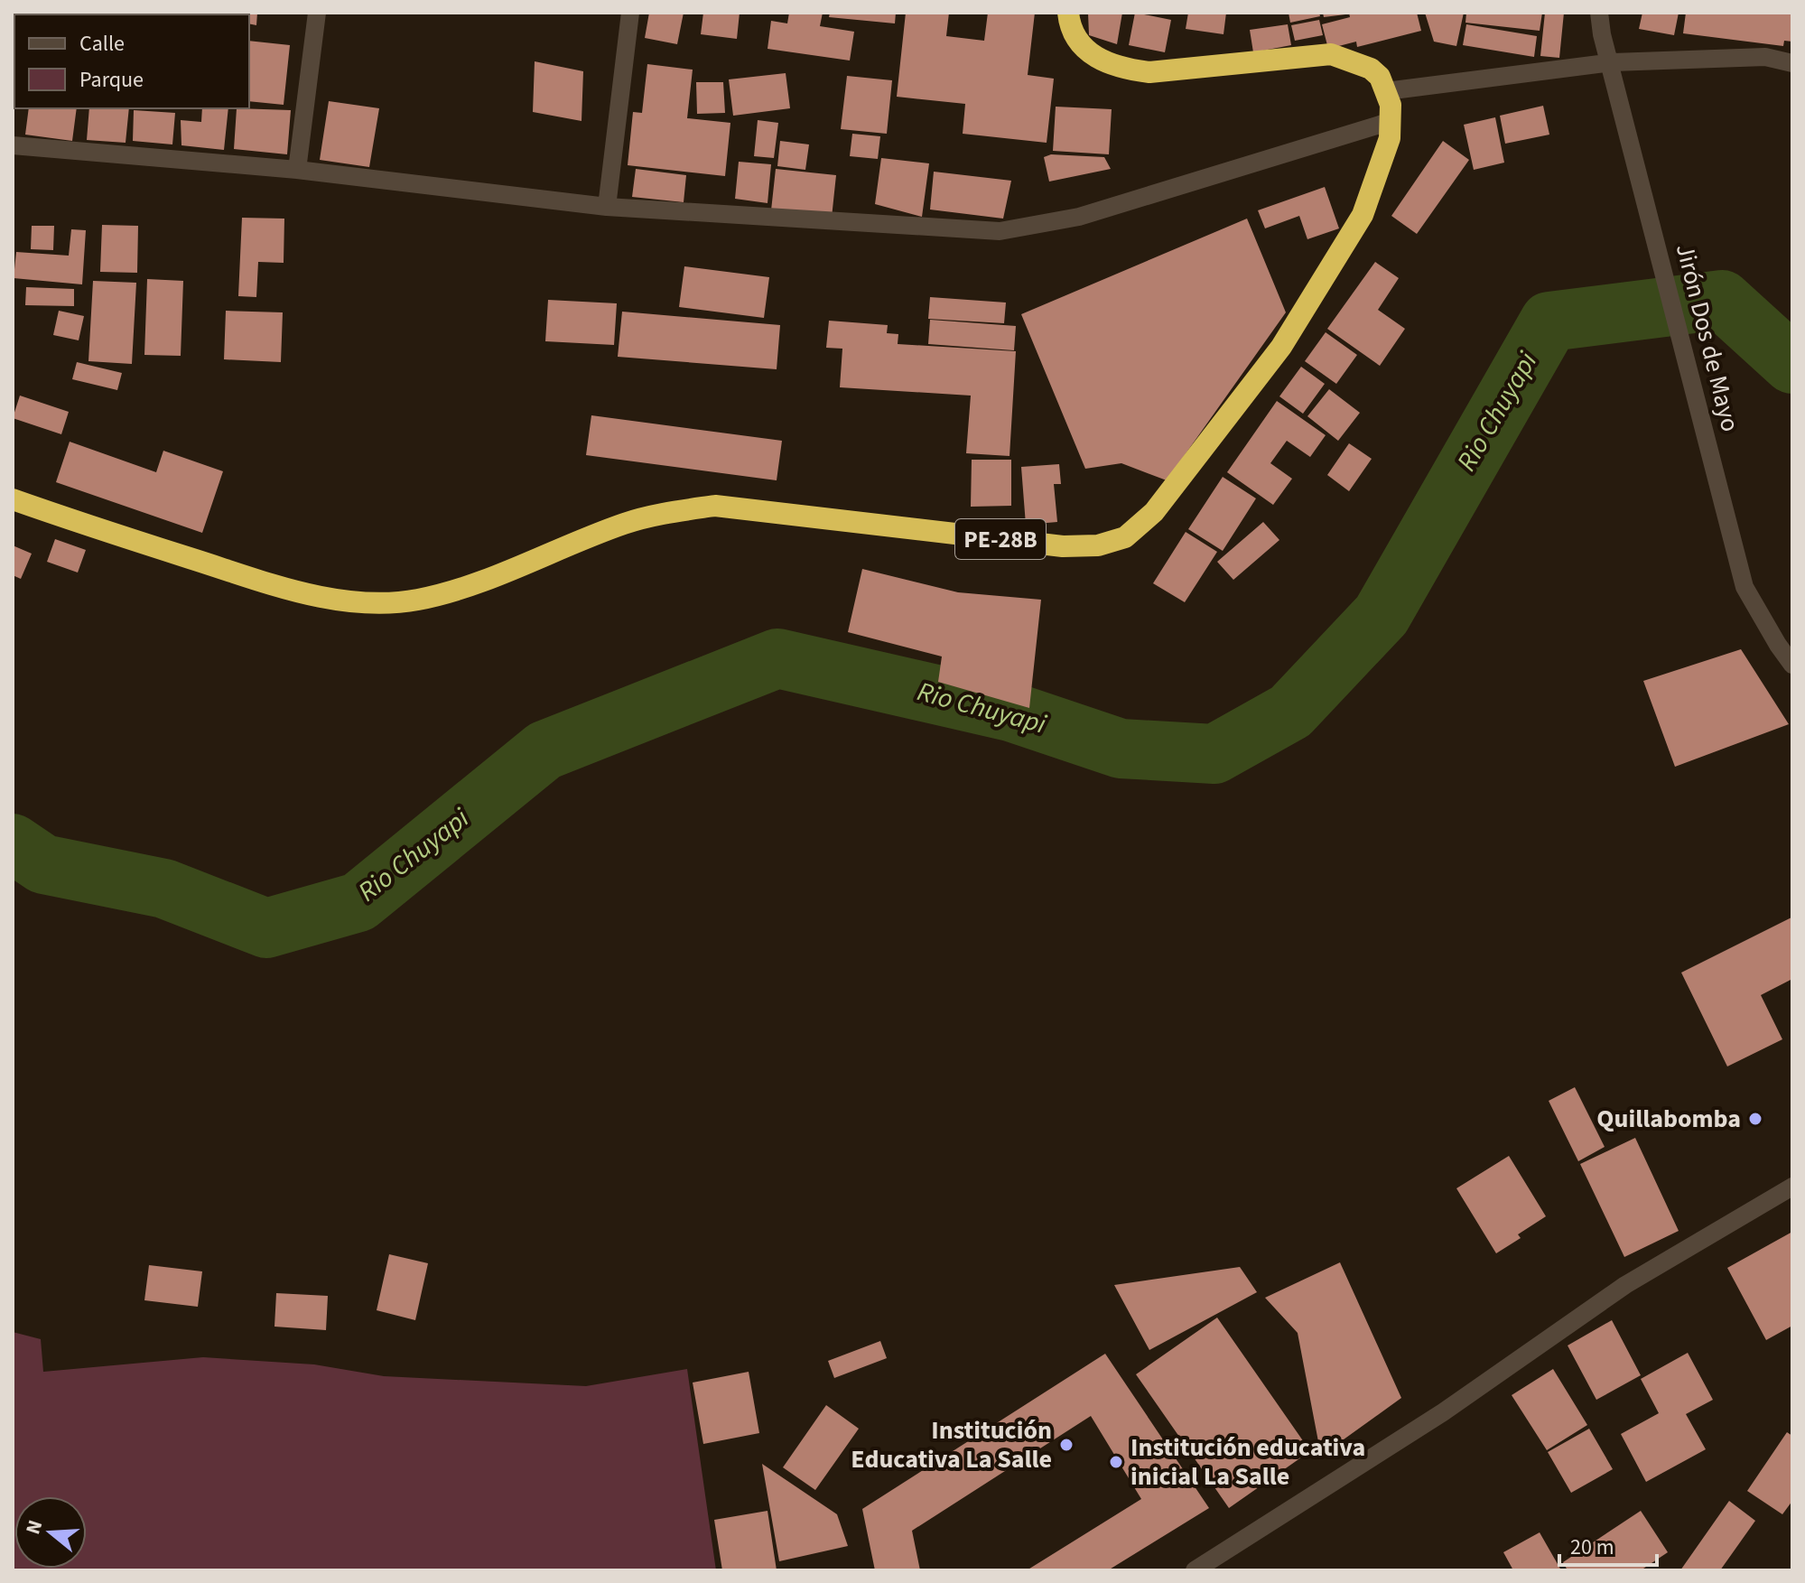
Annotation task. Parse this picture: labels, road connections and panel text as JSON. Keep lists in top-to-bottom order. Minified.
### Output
{"streets":{"highway":["PE-28B"],"street":["Jirón Dos de Mayo"]},"water":["Rio Chuyapi"],"places":["Quillabomba","Institución Educativa La Salle","Institución educativa inicial La Salle"],"legend":["Calle","Parque"],"scale_bar":"20 m","north":"left"}
